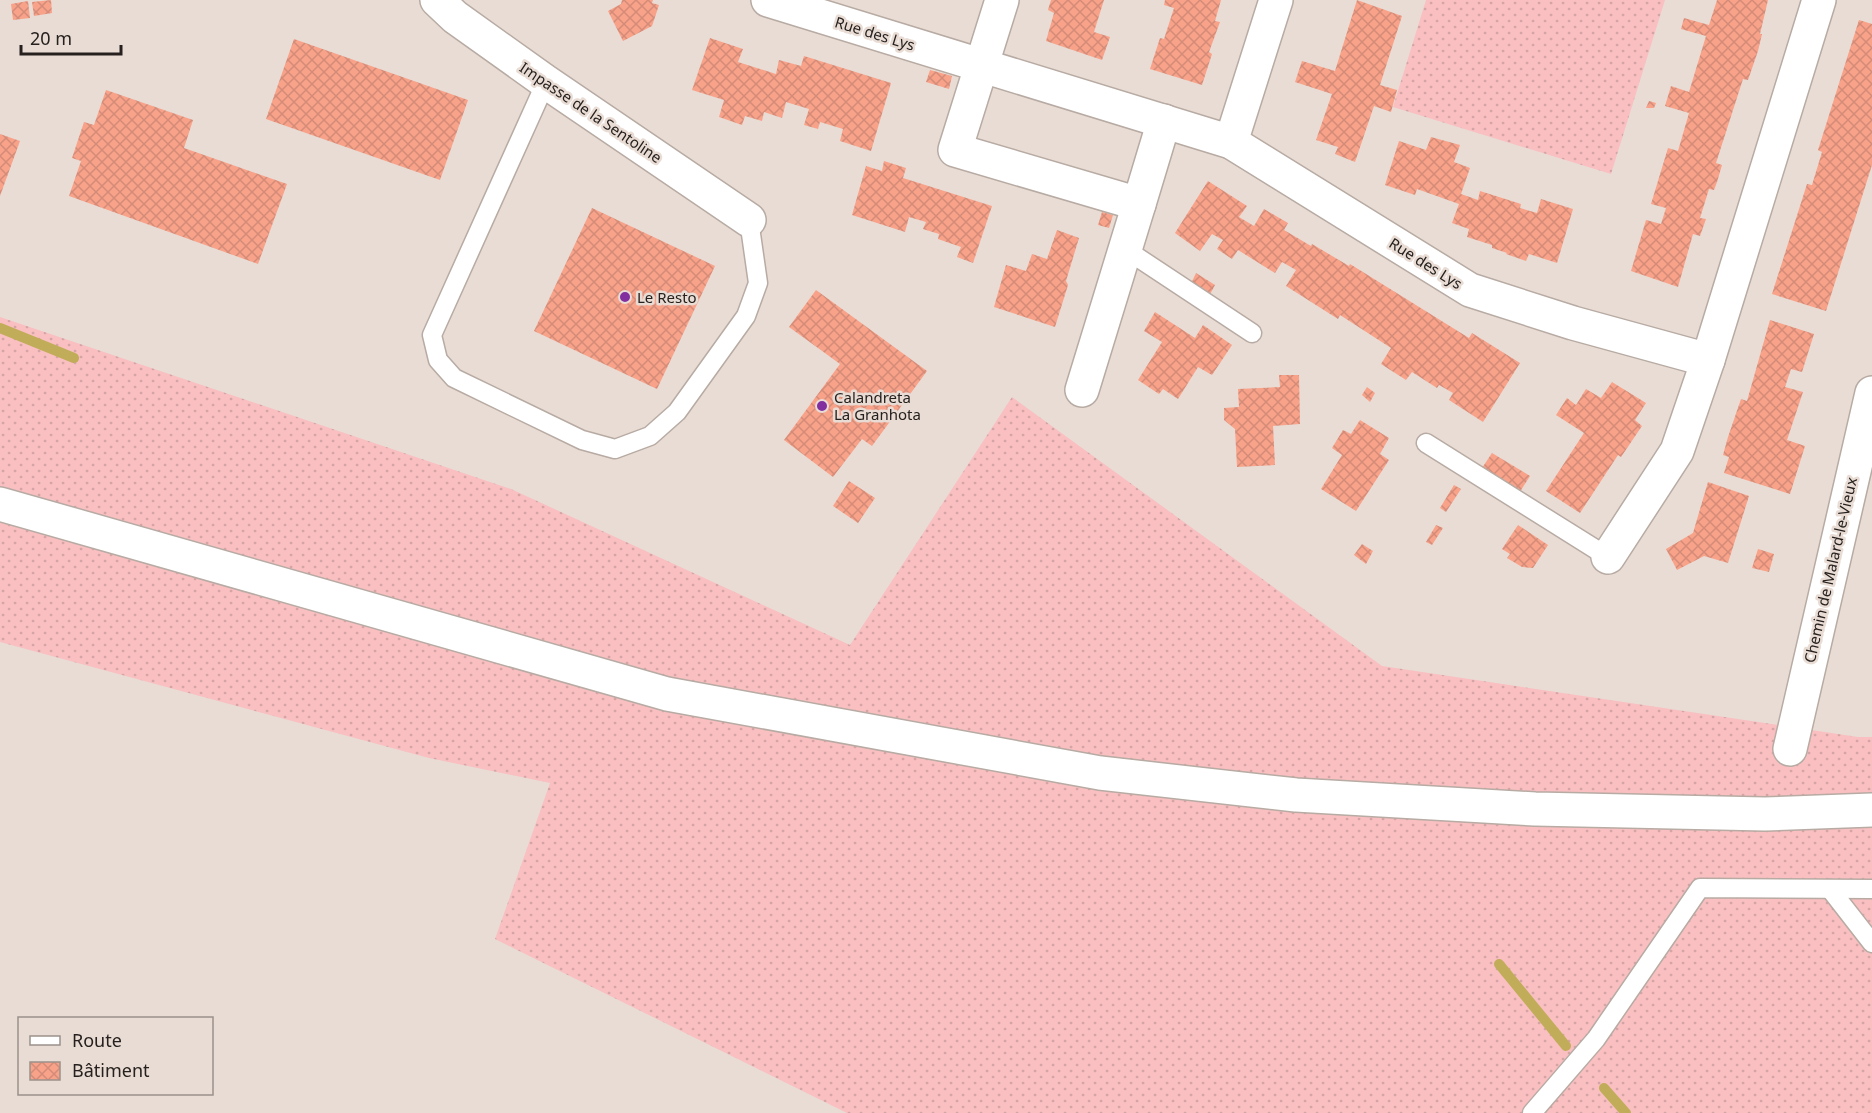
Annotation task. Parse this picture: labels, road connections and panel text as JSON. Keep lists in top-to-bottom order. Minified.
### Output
{"streets":{"street":["Rue des Lys","Impasse de la Sentoline","Chemin de Malard-le-Vieux"]},"places":["Le Resto","Calandreta La Granhota"],"legend":["Route","Bâtiment"],"scale_bar":"20 m"}
